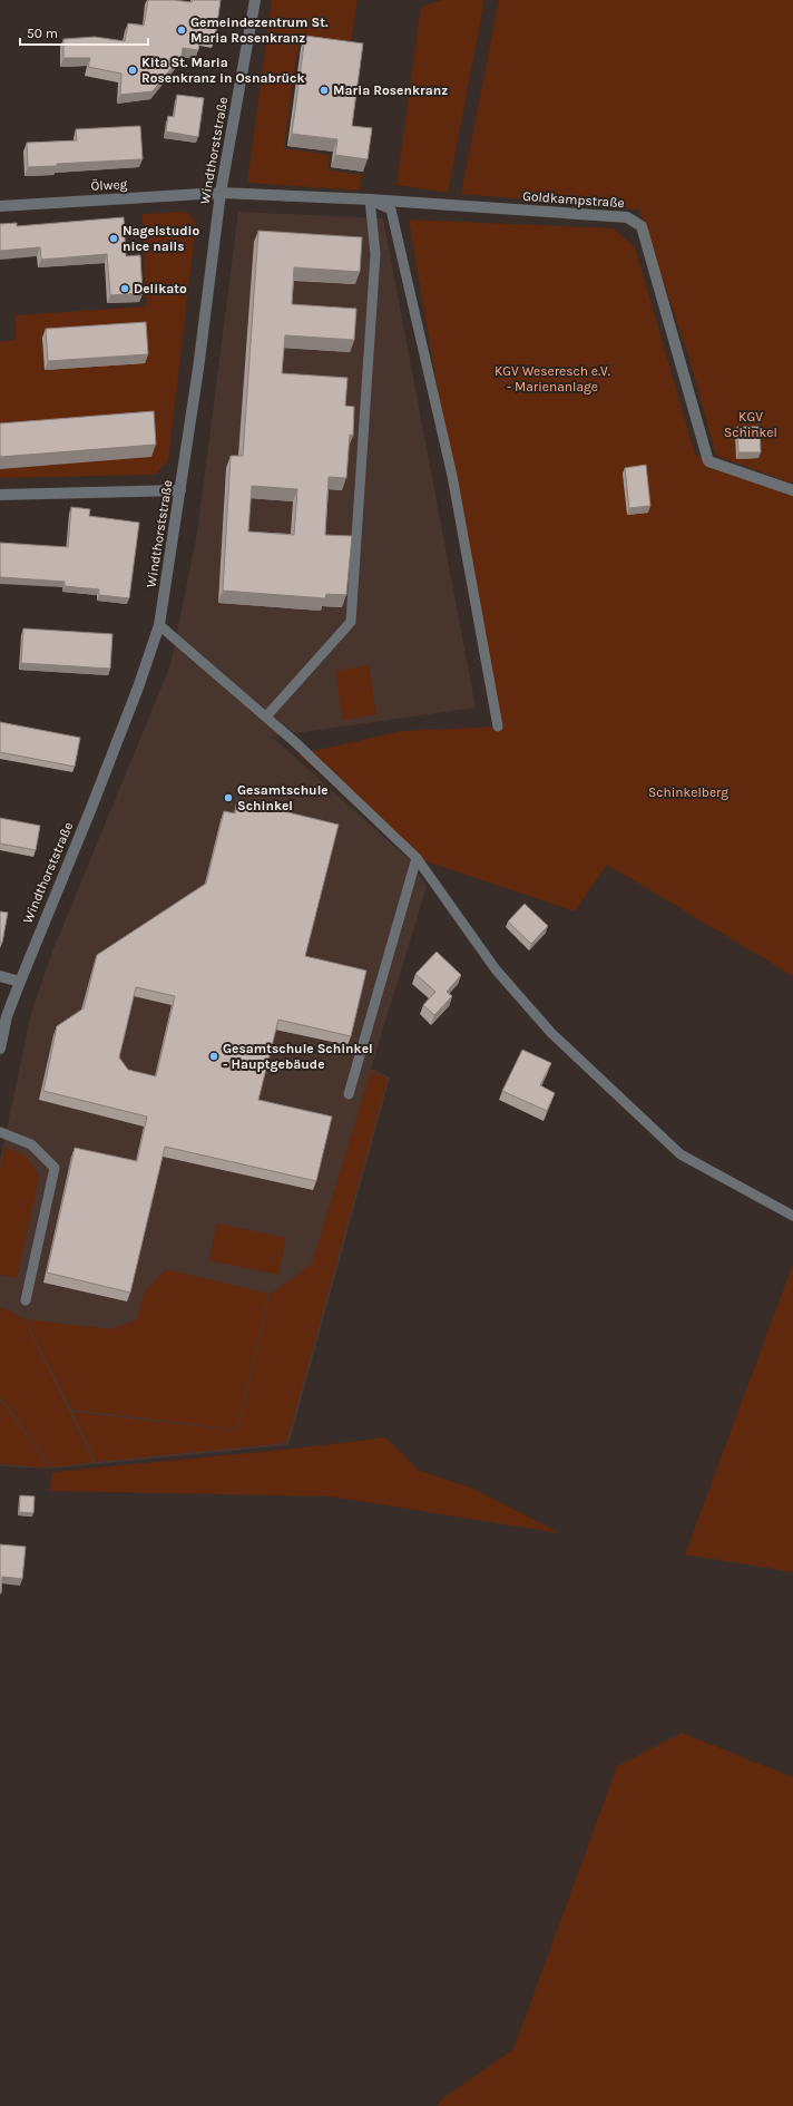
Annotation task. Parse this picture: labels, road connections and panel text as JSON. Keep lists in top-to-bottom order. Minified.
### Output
{"streets":{"street":["Windthorststraße","Ölweg","Goldkampstraße"]},"crossings":[["Windthorststraße","Ölweg"],["Windthorststraße","Goldkampstraße"],["Ölweg","Goldkampstraße"]],"parks":["KGV Weseresch e.V. - Marienanlage","KGV Schinkel","Schinkelberg"],"places":["Gemeindezentrum St. Maria Rosenkranz","Kita St. Maria Rosenkranz in Osnabrück","Maria Rosenkranz","Nagelstudio nice nails","Delikato","Gesamtschule Schinkel","Gesamtschule Schinkel - Hauptgebäude"],"scale_bar":"50 m"}
